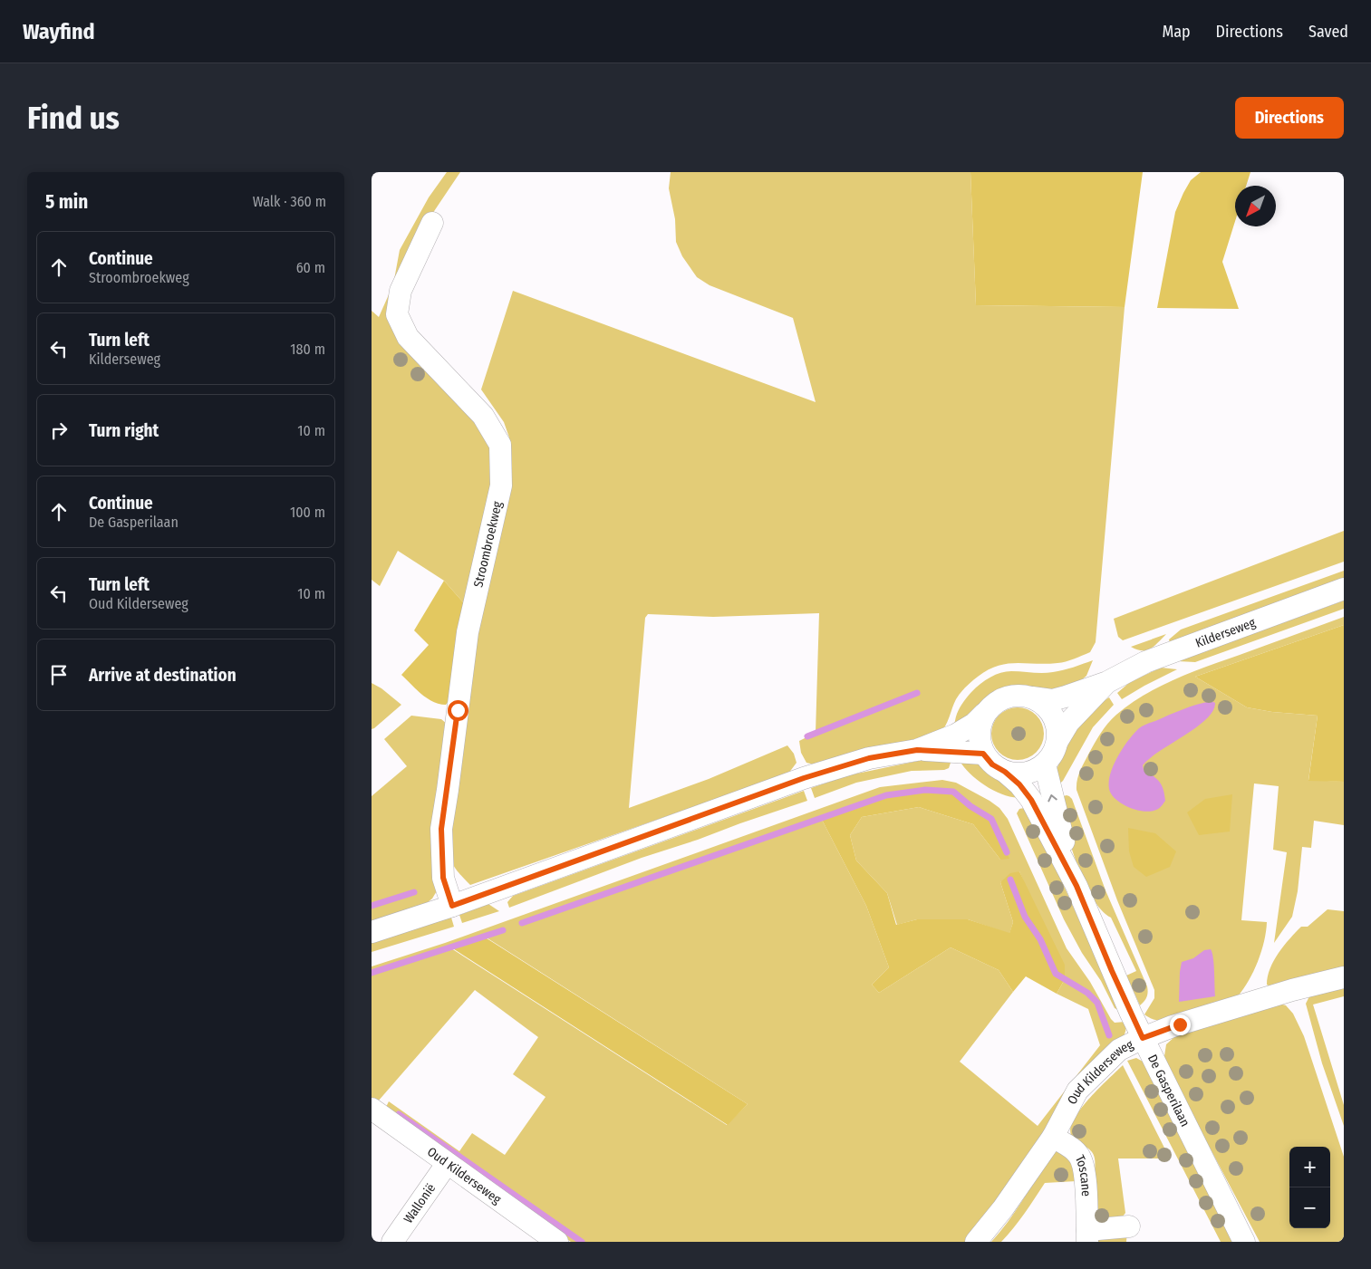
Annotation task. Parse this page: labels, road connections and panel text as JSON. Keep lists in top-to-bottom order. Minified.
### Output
{"streets":{"street":["Stroombroekweg","Kilderseweg","Oud Kilderseweg","De Gasperilaan","Toscane","Wallonië"]},"crossings":[["Kilderseweg","De Gasperilaan"],["Oud Kilderseweg","De Gasperilaan"],["Oud Kilderseweg","Toscane"],["Oud Kilderseweg","Wallonië"]],"north":"bottom left","page":{"header":"Wayfind","nav":["Map","Directions","Saved"],"buttons":"Directions","title":"Find us","heading":["5 min","Walk · 360 m"],"list":[["Continue","Stroombroekweg","60 m"],["Turn left","Kilderseweg","180 m"],["Turn right","10 m"],["Continue","De Gasperilaan","100 m"],["Turn left","Oud Kilderseweg","10 m"],"Arrive at destination"],"map_buttons":["+","−"]}}
